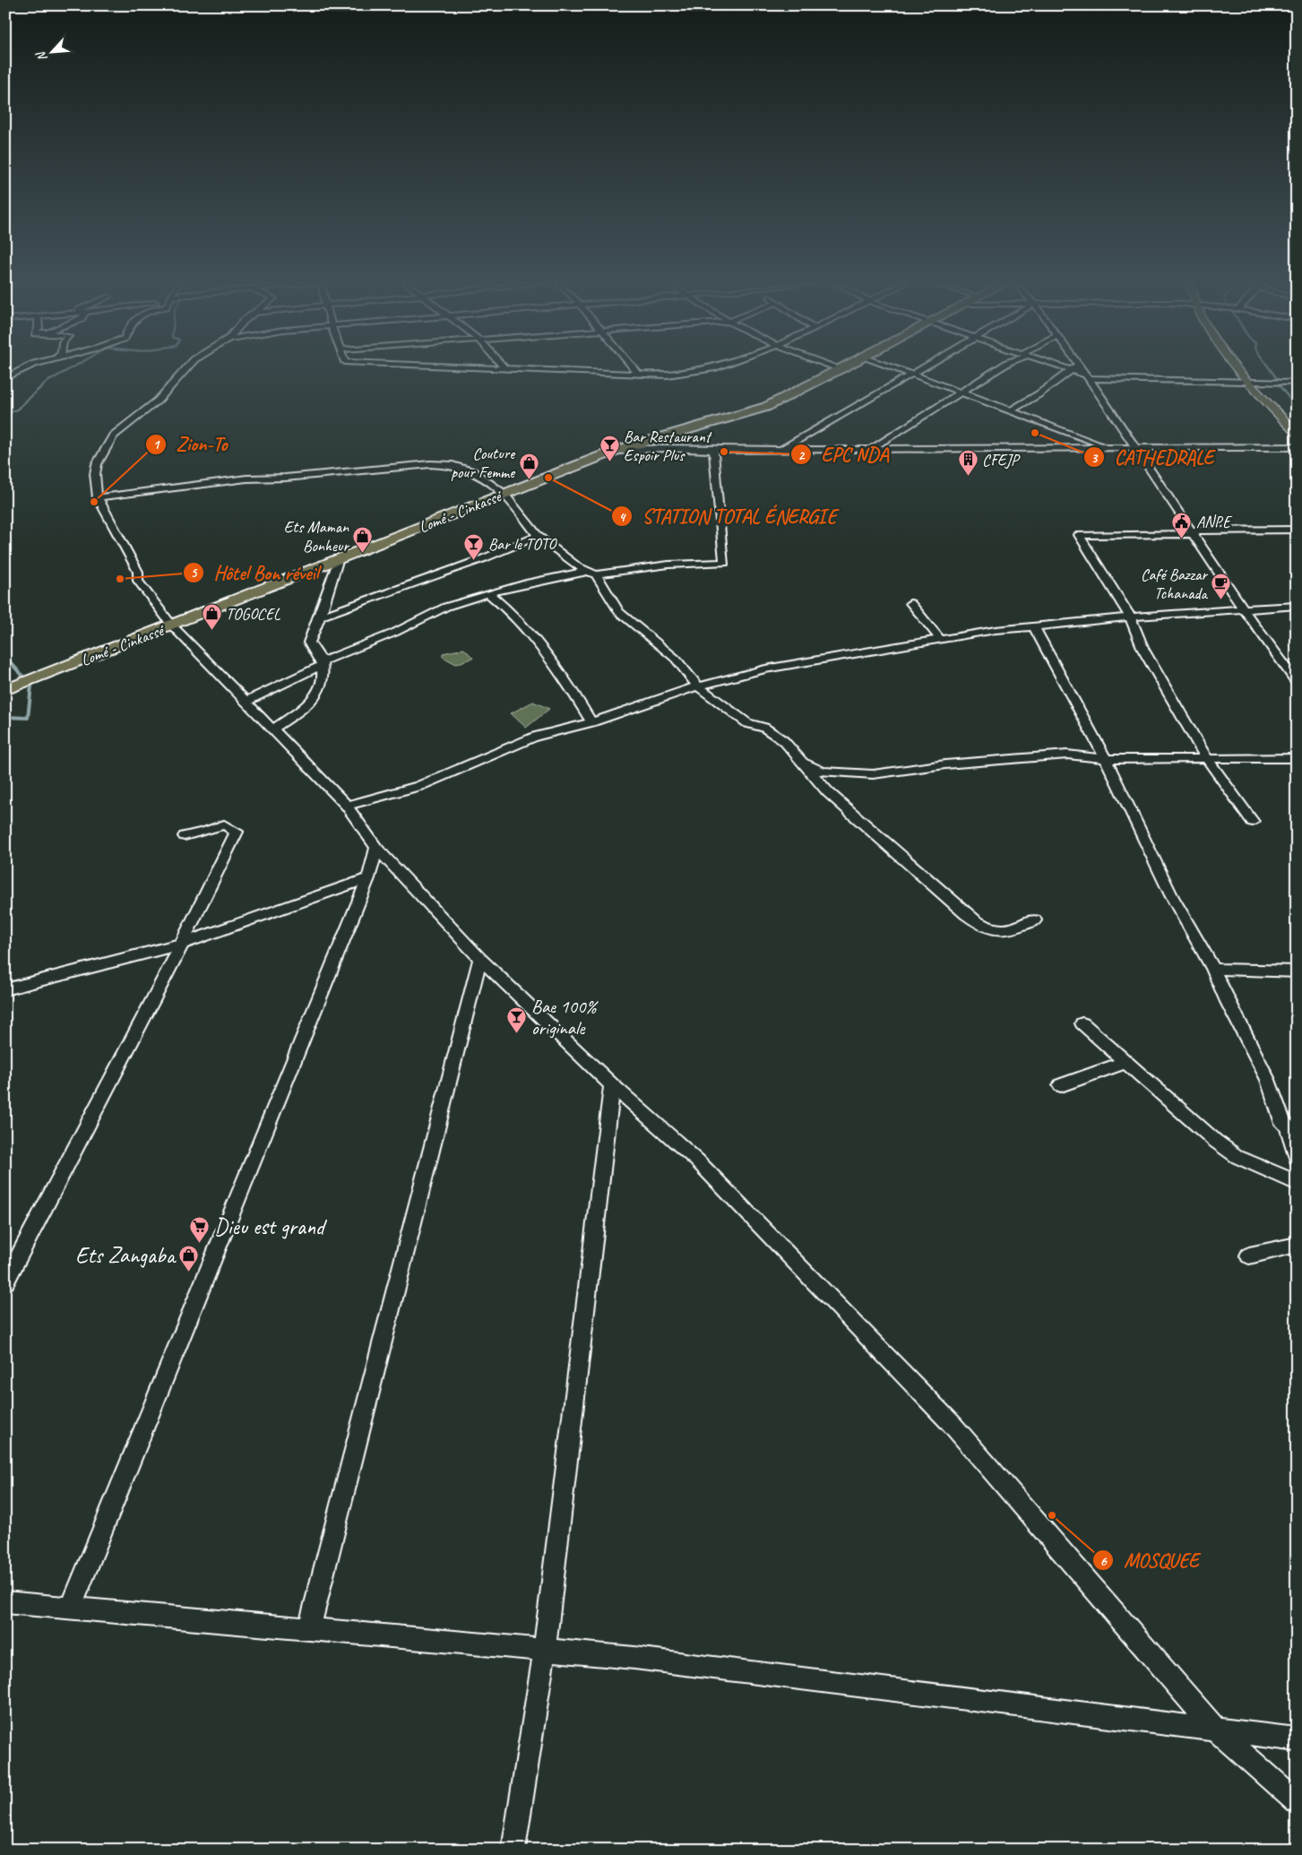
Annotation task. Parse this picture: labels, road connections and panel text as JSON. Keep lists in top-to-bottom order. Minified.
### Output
{"streets":{"highway":["Lomé - Cinkassé"]},"places":{"other":["CATHEDRALE","EPC NDA","STATION TOTAL ÉNERGIE","Zion-To","Hôtel Bon réveil","MOSQUEE"],"bar":["Bar Restaurant Espoir Plus","Bar le TOTO","Bae 100% originale"],"building":["CFEJP"],"shop":["Couture pour Femme","Ets Maman Bonheur","TOGOCEL","Ets Zangaba"],"public building":["ANPE"],"cafe":["Café Bazzar Tchanada"],"supermarket":["Dieu est grand"]},"north":"bottom left"}
